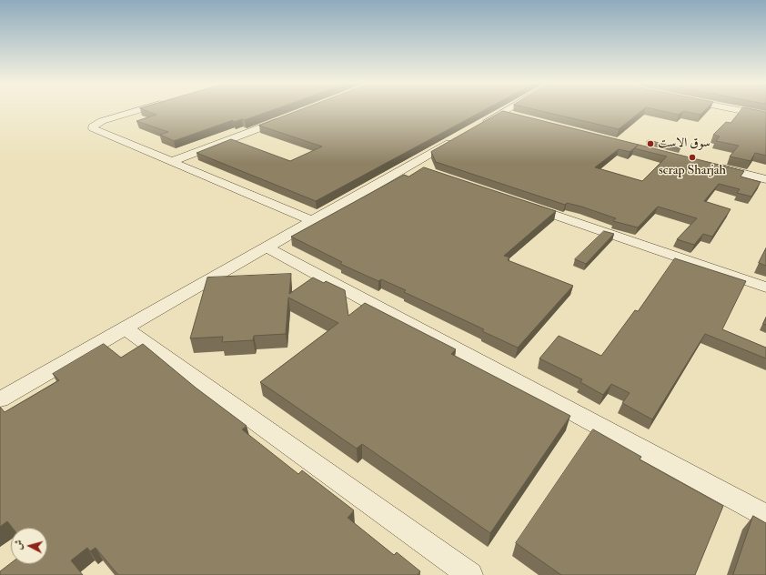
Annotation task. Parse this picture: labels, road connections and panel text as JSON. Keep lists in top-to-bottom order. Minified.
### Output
{"places":["سوق الاست","scrap Sharjah"],"north":"left"}
